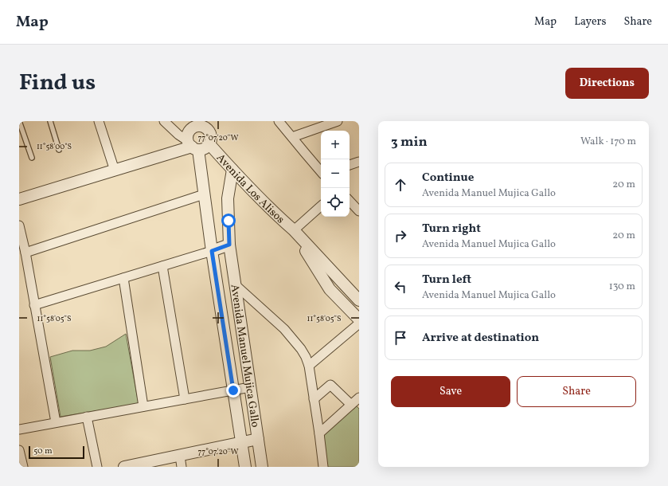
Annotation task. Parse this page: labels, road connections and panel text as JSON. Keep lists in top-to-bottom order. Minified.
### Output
{"streets":{"street":["Avenida Los Alisos","Avenida Manuel Mujica Gallo"]},"crossings":[["Avenida Los Alisos","Avenida Manuel Mujica Gallo"]],"scale_bar":"50 m","page":{"header":"Map","nav":["Map","Layers","Share"],"title":"Find us","buttons":["Directions",["Save","Share"]],"heading":["3 min","Walk · 170 m"],"map_buttons":["+","−"],"list":[["Continue","Avenida Manuel Mujica Gallo","20 m"],["Turn right","Avenida Manuel Mujica Gallo","20 m"],["Turn left","Avenida Manuel Mujica Gallo","130 m"],"Arrive at destination"],"scale":"50 m"},"coordinates":["77°07'20\"W","11°58'00\"S","11°58'05\"S"]}
